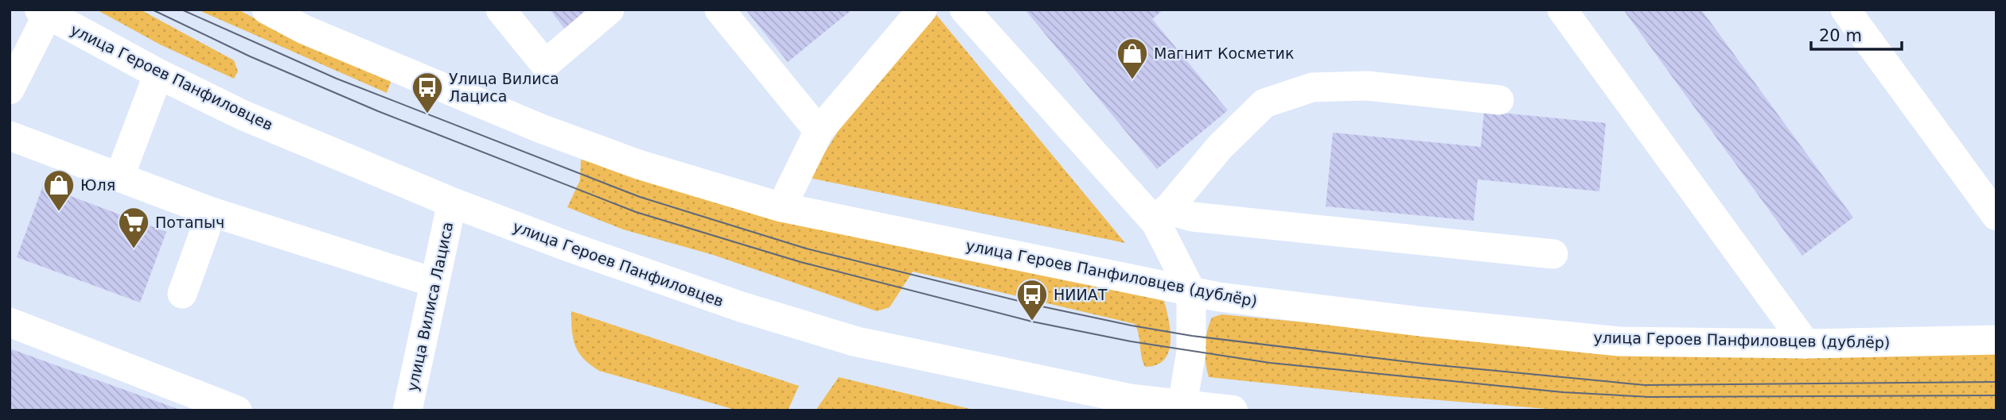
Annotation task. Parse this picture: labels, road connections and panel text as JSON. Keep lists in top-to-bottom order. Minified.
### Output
{"streets":{"main road":["улица Героев Панфиловцев"],"street":["улица Героев Панфиловцев (дублёр)","улица Вилиса Лациса"]},"crossings":[["улица Героев Панфиловцев","улица Вилиса Лациса"]],"places":{"shop":["Магнит Косметик","Юля"],"bus stop":["Улица Вилиса Лациса","НИИАТ"],"supermarket":["Потапыч"]},"scale_bar":"20 m"}
